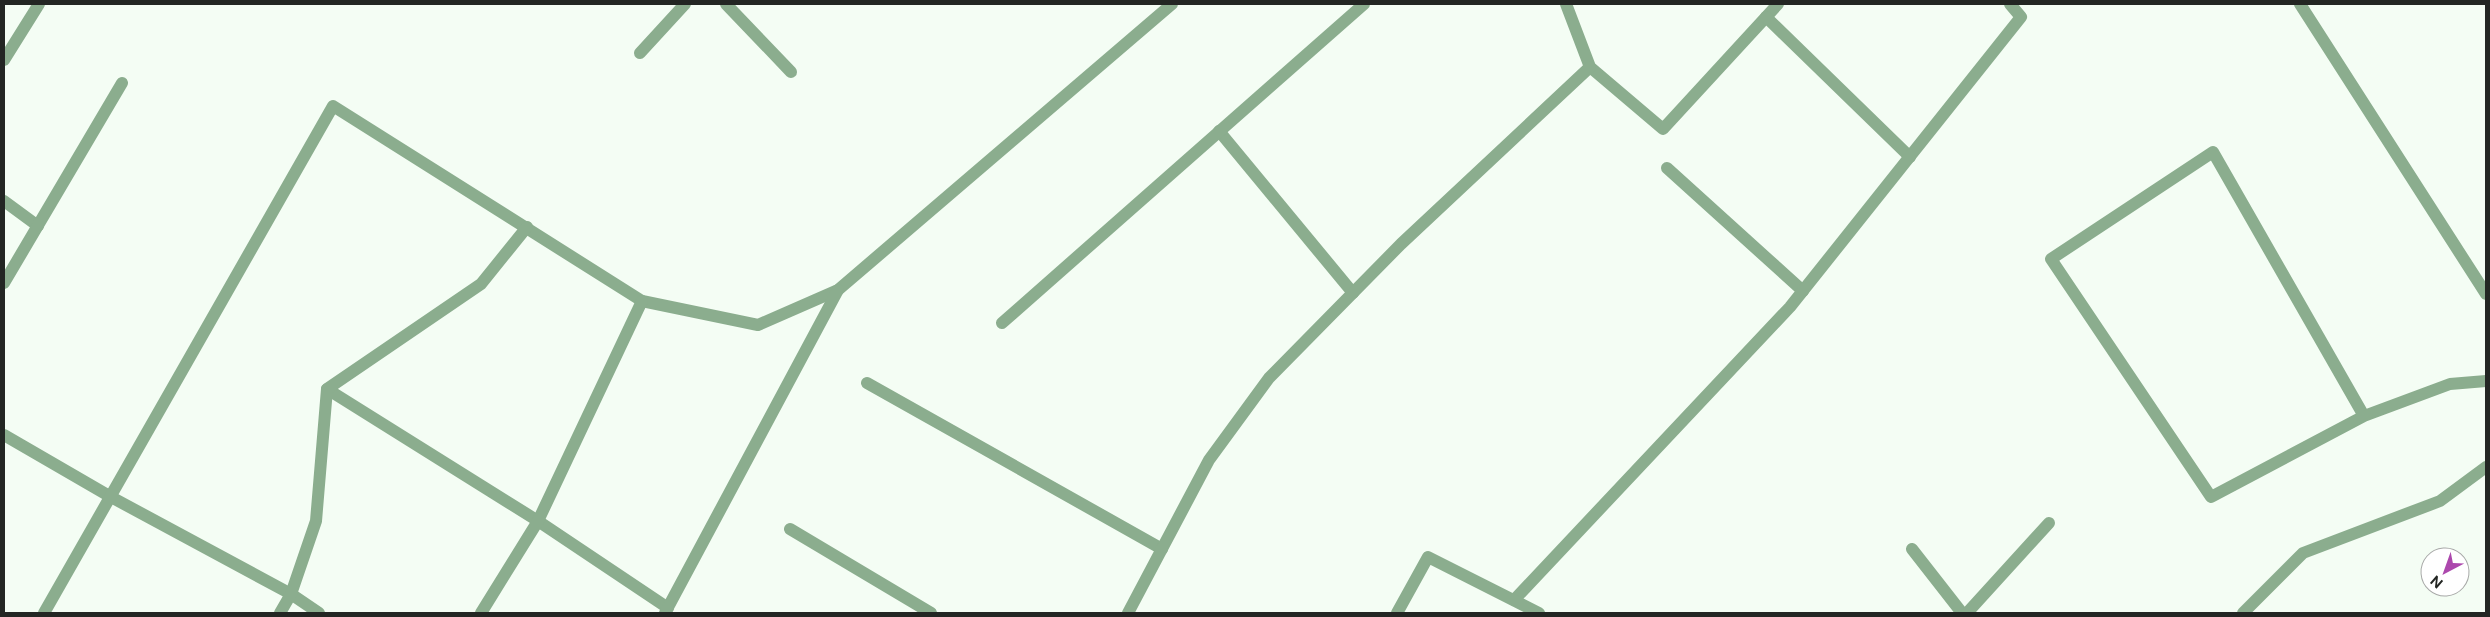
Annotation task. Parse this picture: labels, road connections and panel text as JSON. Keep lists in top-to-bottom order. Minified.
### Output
{"north":"bottom left"}
